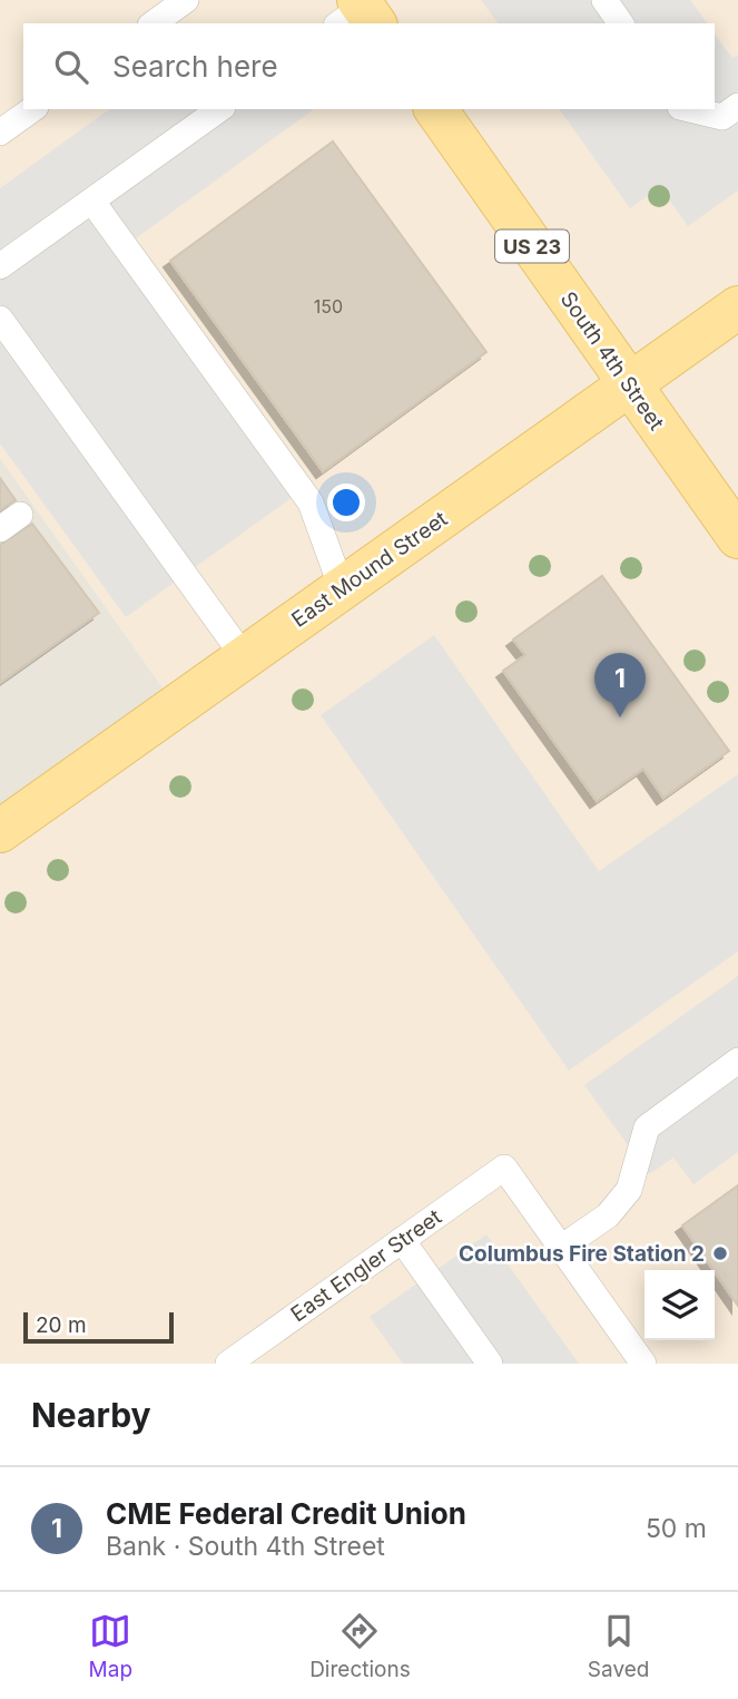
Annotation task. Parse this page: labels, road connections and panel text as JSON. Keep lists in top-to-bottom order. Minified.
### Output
{"streets":{"main road":["US 23","South 4th Street","East Mound Street"],"lane":["East Engler Street"]},"crossings":[["South 4th Street","East Mound Street"]],"places":["Columbus Fire Station 2"],"house_numbers":["150"],"scale_bar":"20 m","page":{"search":"Search here","pins":"1","scale":"20 m","heading":"Nearby","list":[{"mark":"1","name":"CME Federal Credit Union","note":"Bank · South 4th Street","value":"50 m"}],"nav":["Map","Directions","Saved"]}}
